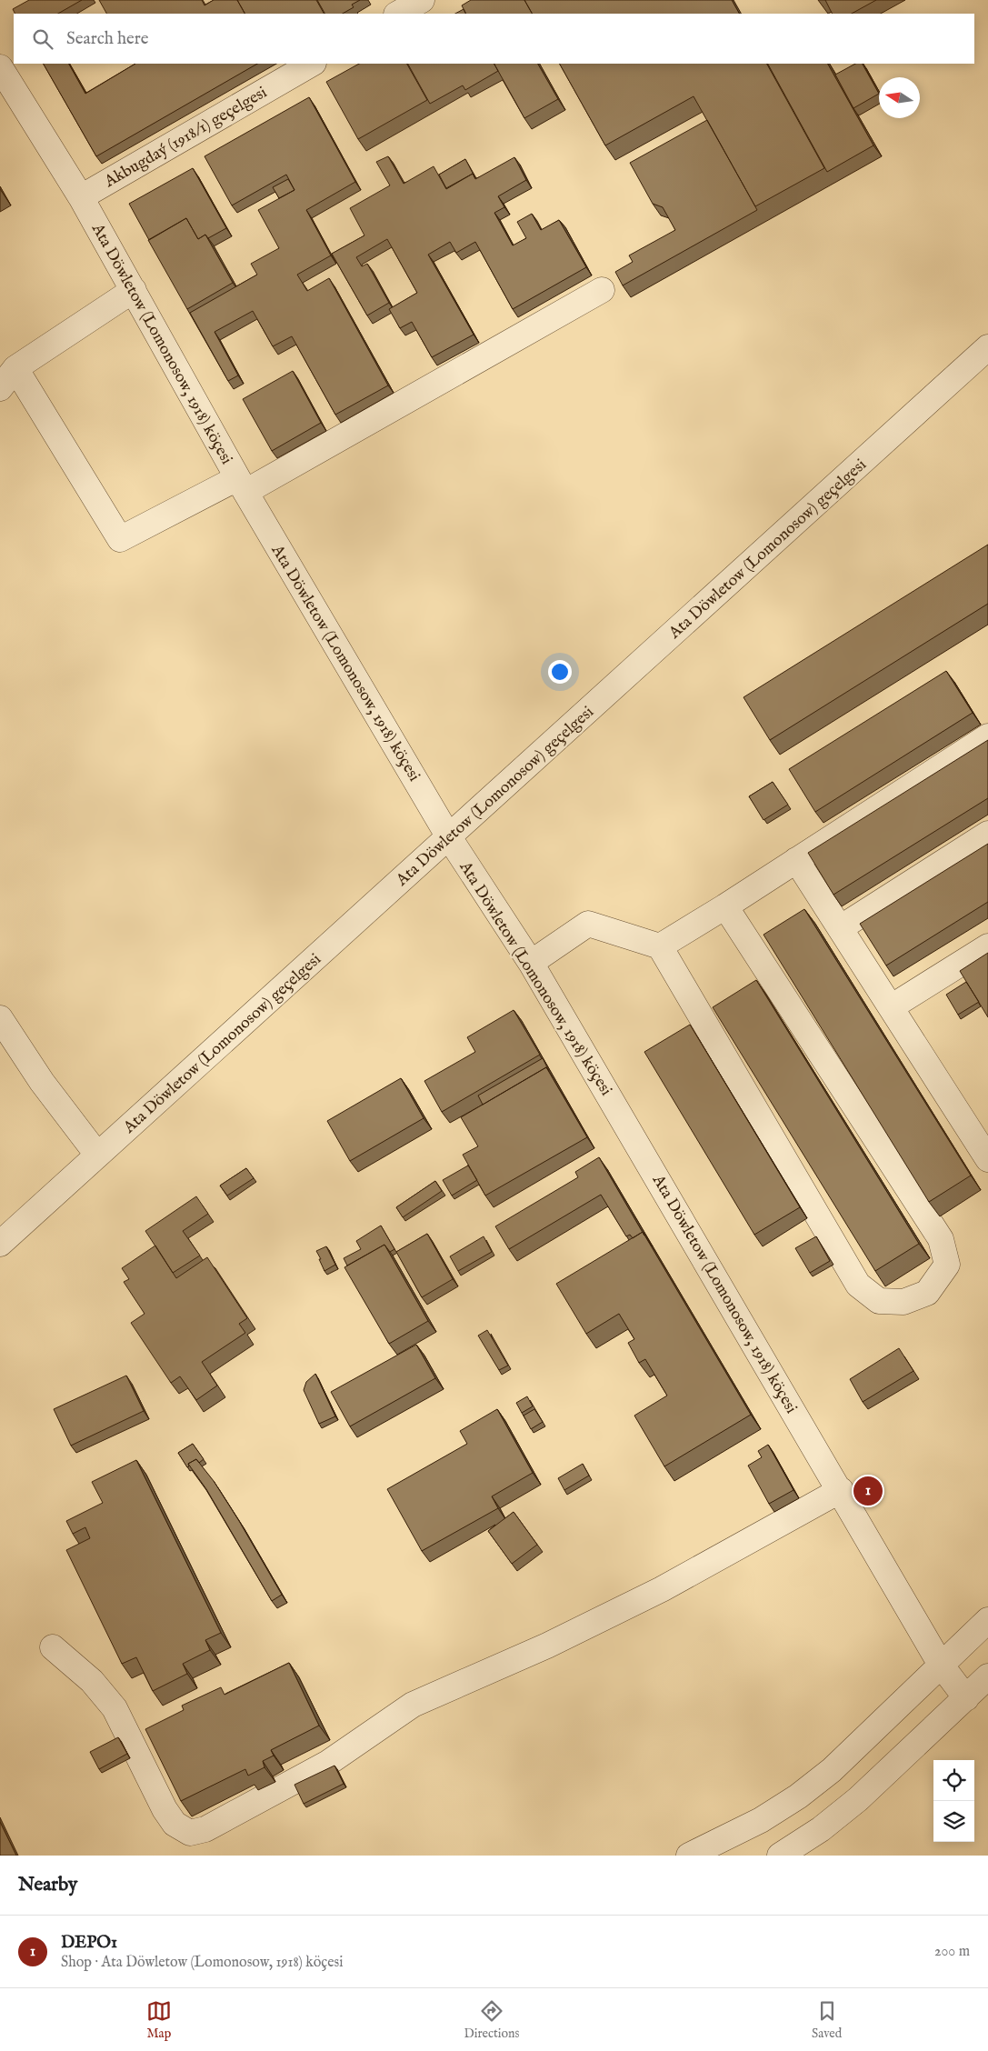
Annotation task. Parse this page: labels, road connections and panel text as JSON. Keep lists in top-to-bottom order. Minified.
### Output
{"streets":{"street":["Akbugdaý (1918/1) geçelgesi","Ata Döwletow (Lomonosow, 1918) köçesi","Ata Döwletow (Lomonosow) geçelgesi"]},"crossings":[["Akbugdaý (1918/1) geçelgesi","Ata Döwletow (Lomonosow, 1918) köçesi"],["Ata Döwletow (Lomonosow, 1918) köçesi","Ata Döwletow (Lomonosow) geçelgesi"]],"north":"left","page":{"search":"Search here","pins":"1","heading":"Nearby","list":[{"mark":"1","name":"DEPO1","note":"Shop · Ata Döwletow (Lomonosow, 1918) köçesi","value":"200 m"}],"nav":["Map","Directions","Saved"]}}
